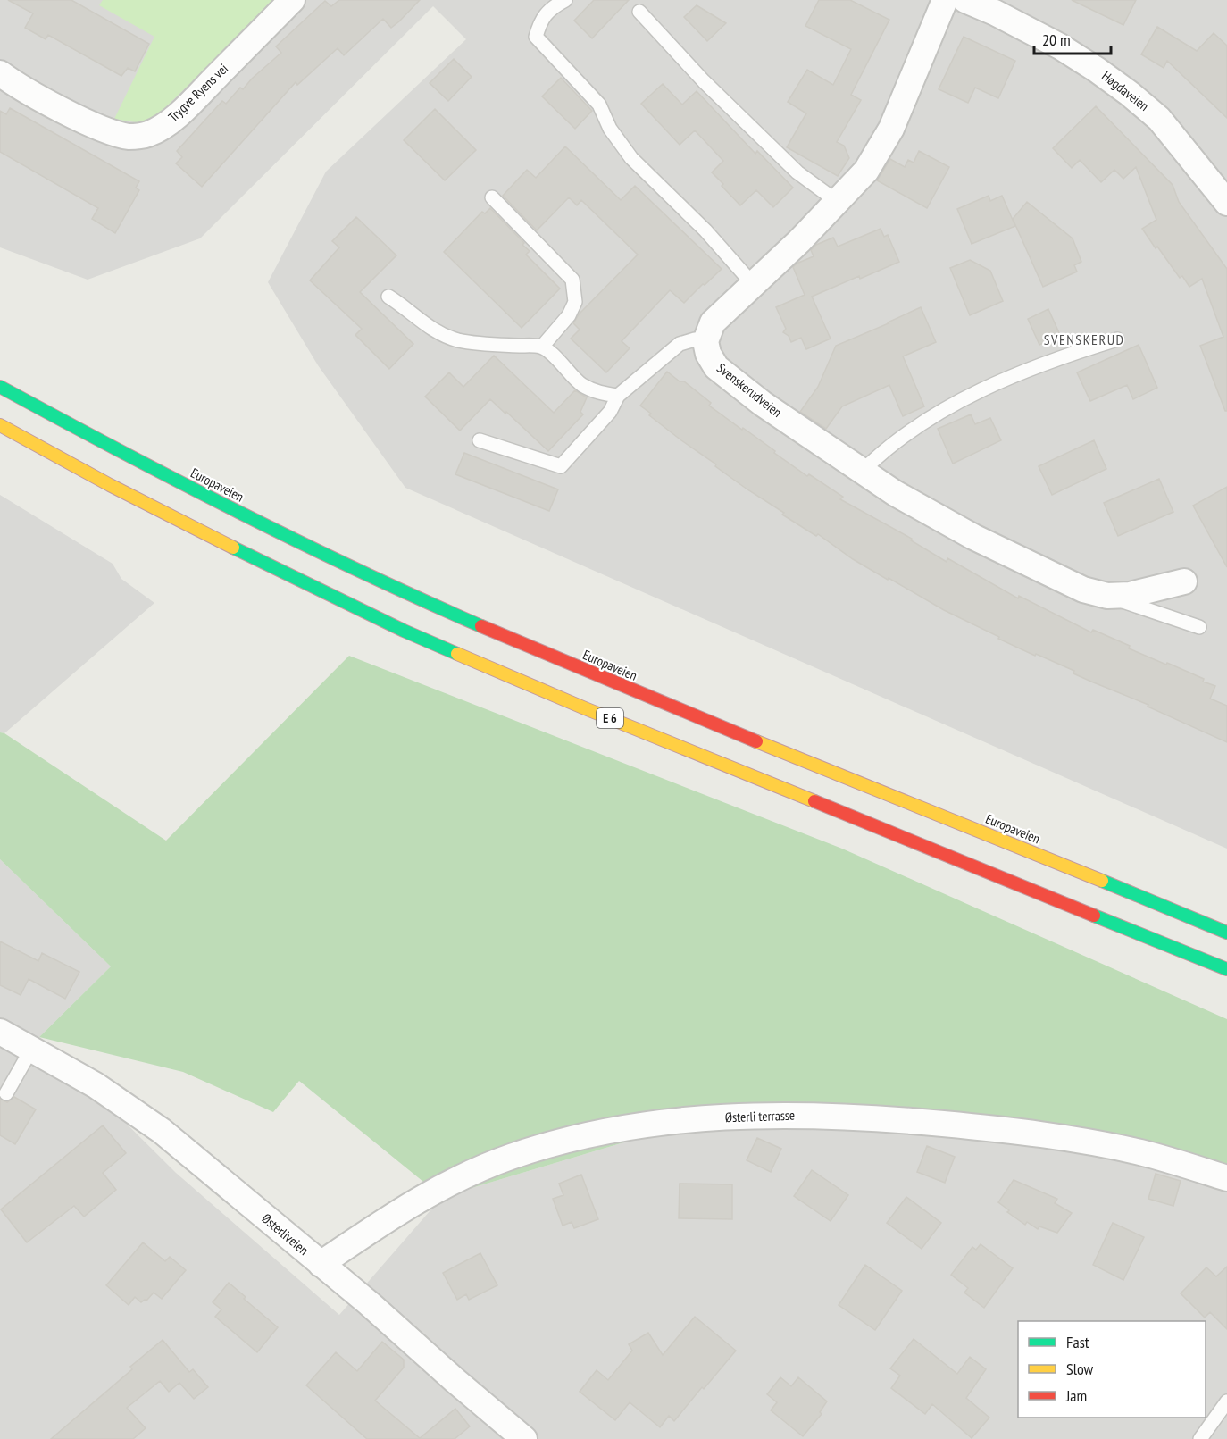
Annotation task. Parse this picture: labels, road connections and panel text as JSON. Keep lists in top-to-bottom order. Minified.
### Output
{"streets":{"highway":["Europaveien","E 6"],"street":["Høgdaveien","Trygve Ryens vei","Svenskerudveien","Østerli terrasse","Østerliveien"]},"crossings":[["Østerli terrasse","Østerliveien"]],"districts":["SVENSKERUD"],"legend":["Fast","Slow","Jam"],"scale_bar":"20 m"}
